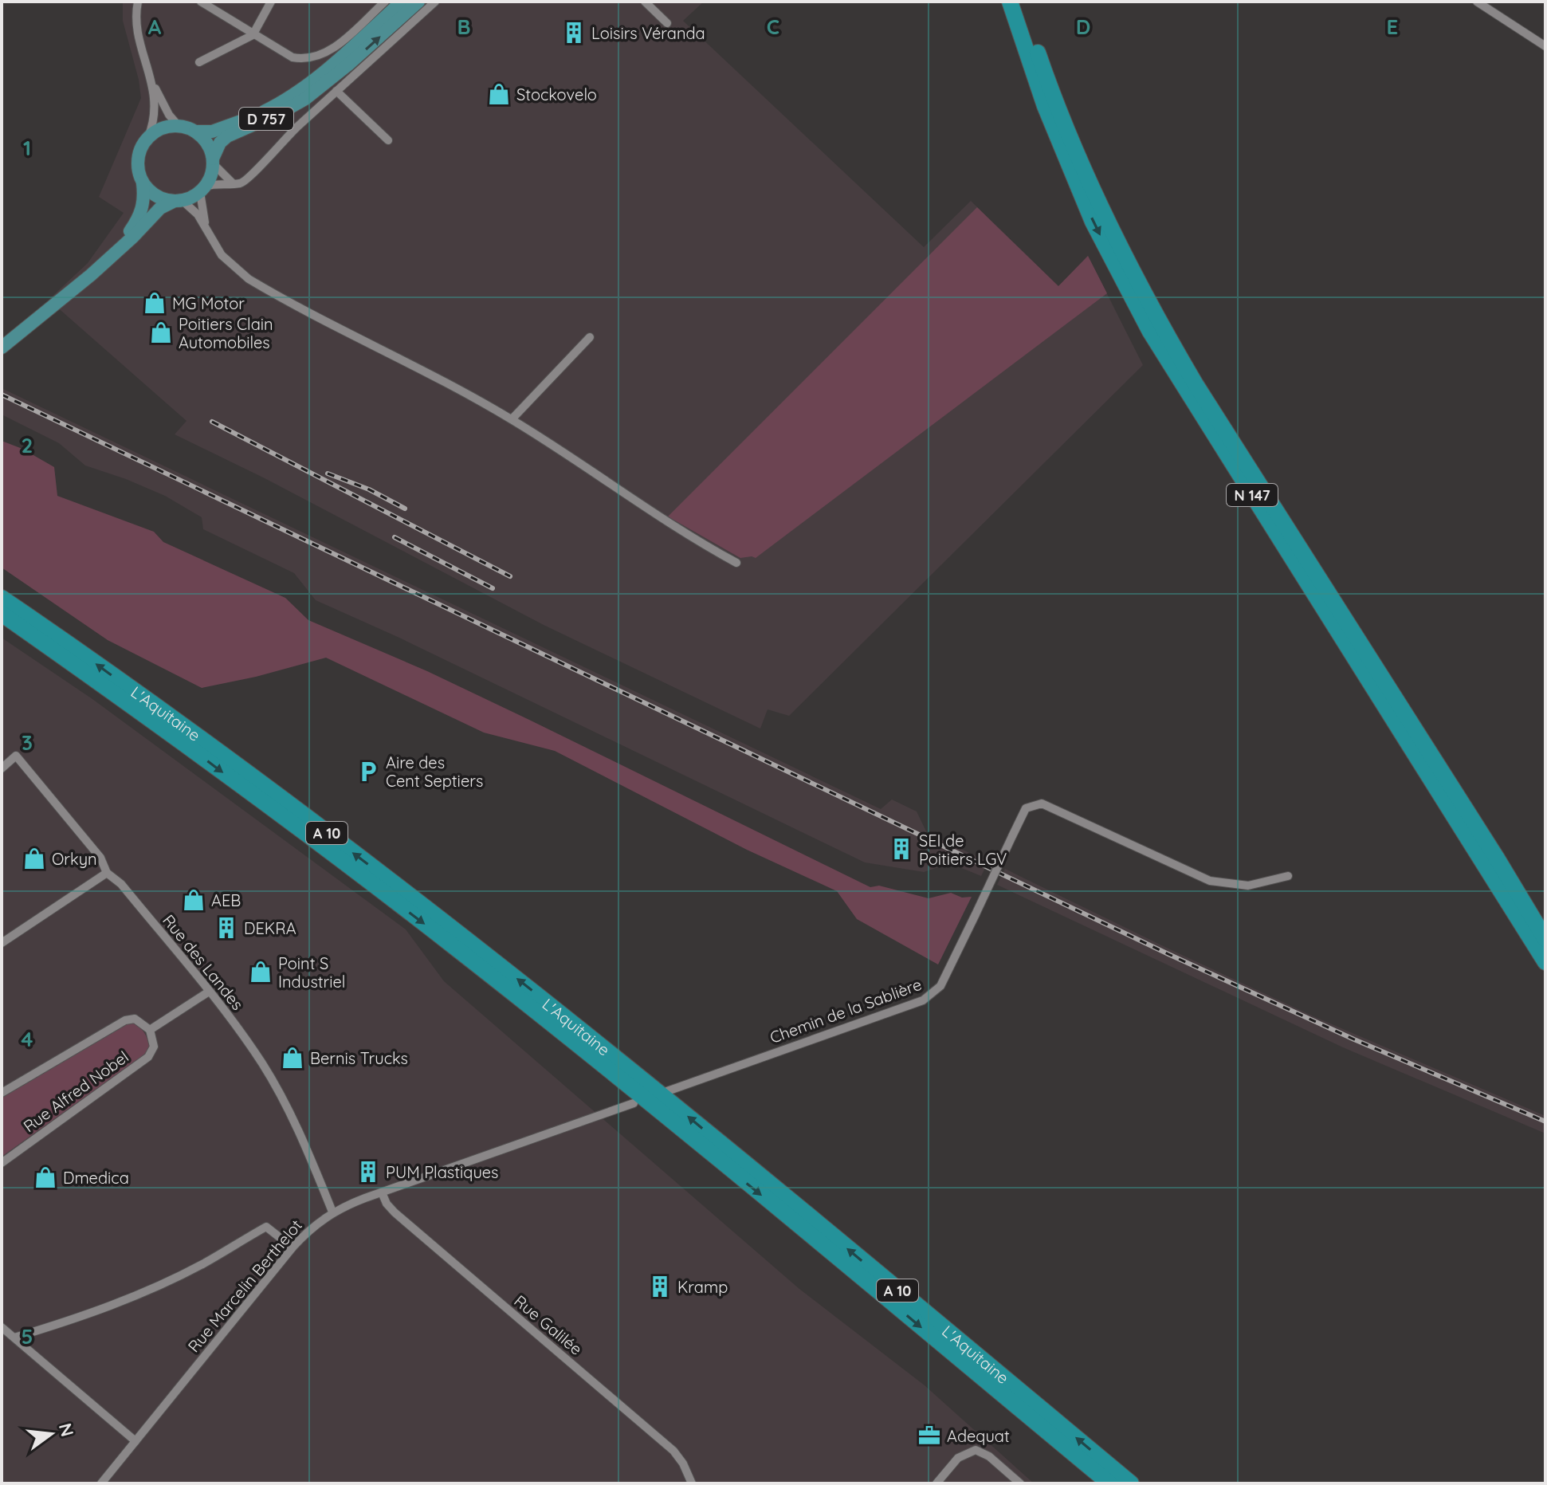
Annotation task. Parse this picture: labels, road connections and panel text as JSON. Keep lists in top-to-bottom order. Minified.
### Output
{"streets":{"highway":["N 147","L'Aquitaine","A 10"],"main road":["D 757"],"street":["Rue des Landes","Chemin de la Sablière","Rue Alfred Nobel","Rue Marcelin Berthelot","Rue Galilée"]},"crossings":[["Rue des Landes","Rue Marcelin Berthelot"],["Rue Marcelin Berthelot","Rue Galilée"]],"places":{"building":["Loisirs Véranda","SEI de Poitiers LGV","DEKRA","PUM Plastiques","Kramp"],"shop":["Stockovelo","MG Motor","Poitiers Clain Automobiles","Orkyn","AEB","Point S Industriel","Bernis Trucks","Dmedica"],"parking":["Aire des Cent Septiers"],"office":["Adequat"]},"north":"right","grid":{"columns":["A","B","C","D","E"],"rows":["1","2","3","4","5"]}}
